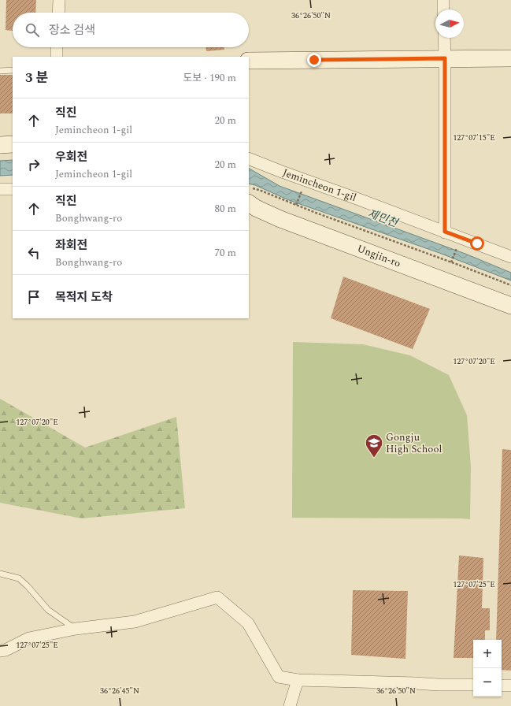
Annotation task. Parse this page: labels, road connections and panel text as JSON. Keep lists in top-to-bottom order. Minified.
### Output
{"streets":{"main road":["Ungjin-ro"],"street":["Jemincheon 1-gil"]},"water":["제민천"],"places":{"school or university":["Gongju High School"]},"north":"right","page":{"search":"장소 검색","heading":["3 분","도보 · 190 m"],"list":[["직진","Jemincheon 1-gil","20 m"],["우회전","Jemincheon 1-gil","20 m"],["직진","Bonghwang-ro","80 m"],["좌회전","Bonghwang-ro","70 m"],"목적지 도착"],"map_buttons":["+","−"]},"coordinates":["36°26'50\"N","127°07'15\"E","127°07'20\"E","127°07'25\"E","36°26'45\"N"]}
